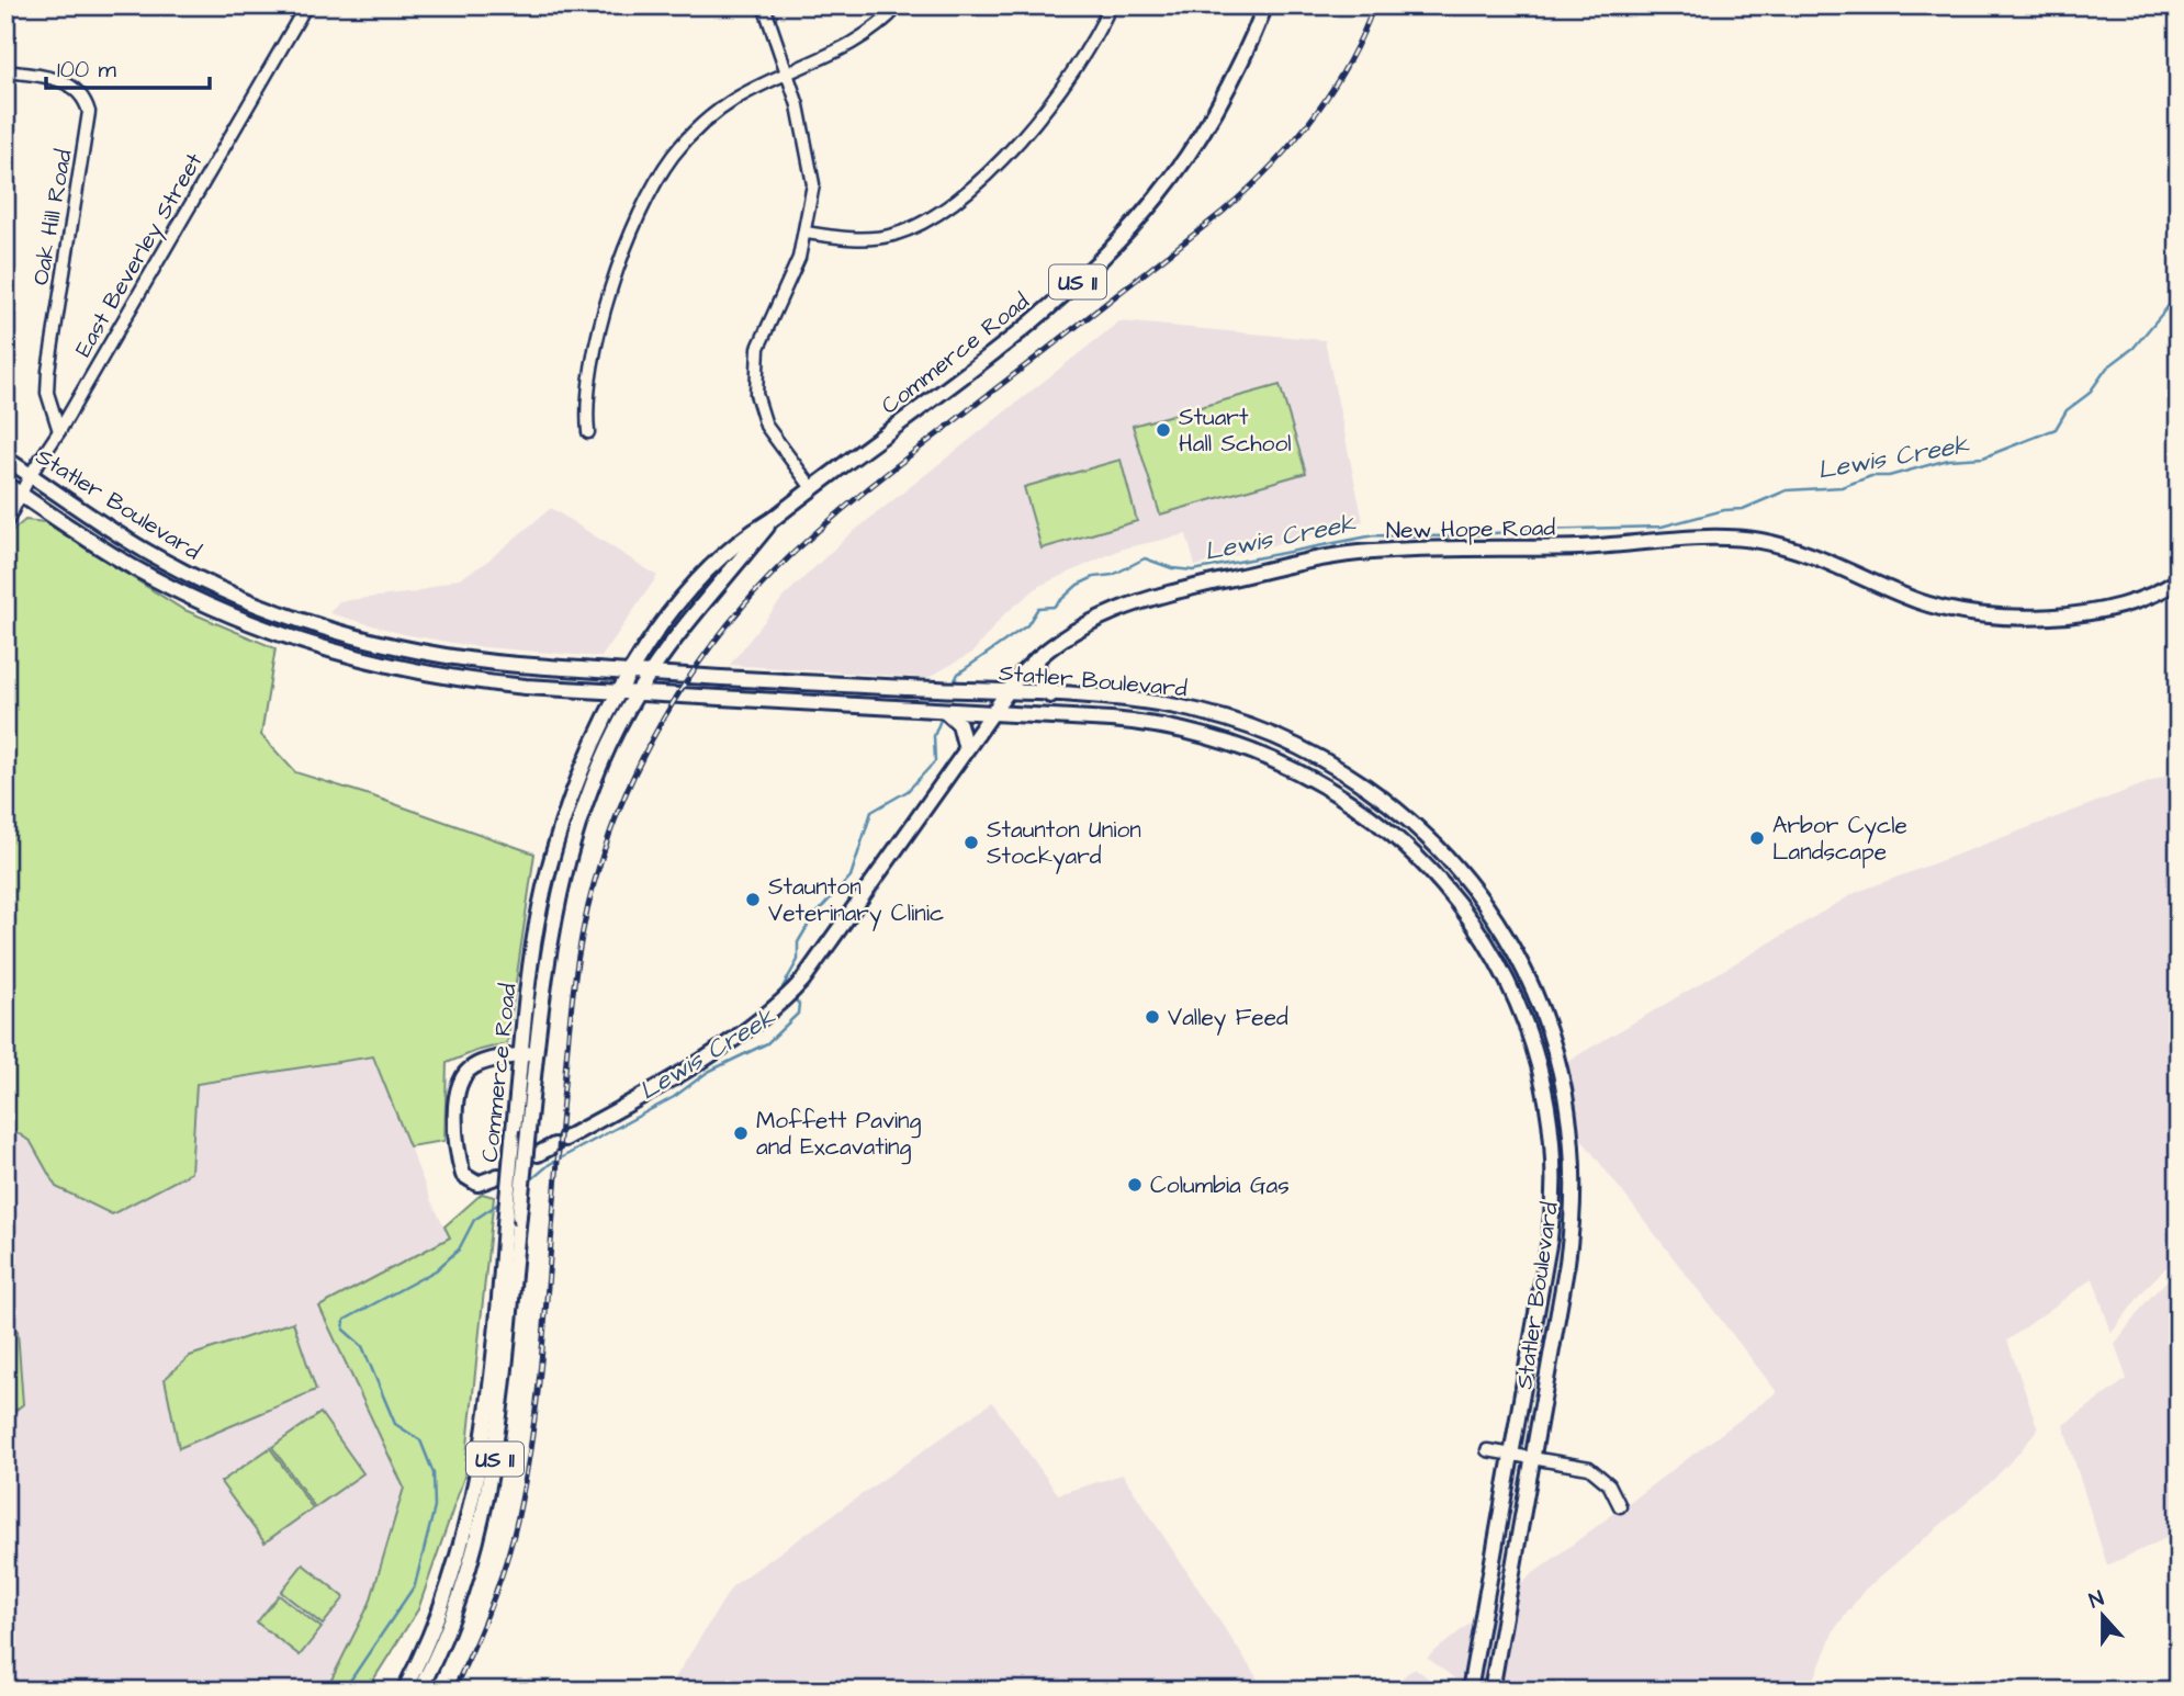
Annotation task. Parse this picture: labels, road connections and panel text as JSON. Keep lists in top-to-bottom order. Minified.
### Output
{"streets":{"main road":["US 11","Commerce Road","Statler Boulevard","New Hope Road"],"street":["Oak Hill Road","East Beverley Street"]},"crossings":[["Oak Hill Road","East Beverley Street"],["East Beverley Street","Statler Boulevard"],["Commerce Road","Statler Boulevard"],["Statler Boulevard","New Hope Road"]],"water":["Lewis Creek"],"places":["Stuart Hall School","Arbor Cycle Landscape","Staunton Union Stockyard","Staunton Veterinary Clinic","Valley Feed","Moffett Paving and Excavating","Columbia Gas"],"scale_bar":"100 m","north":"top"}
